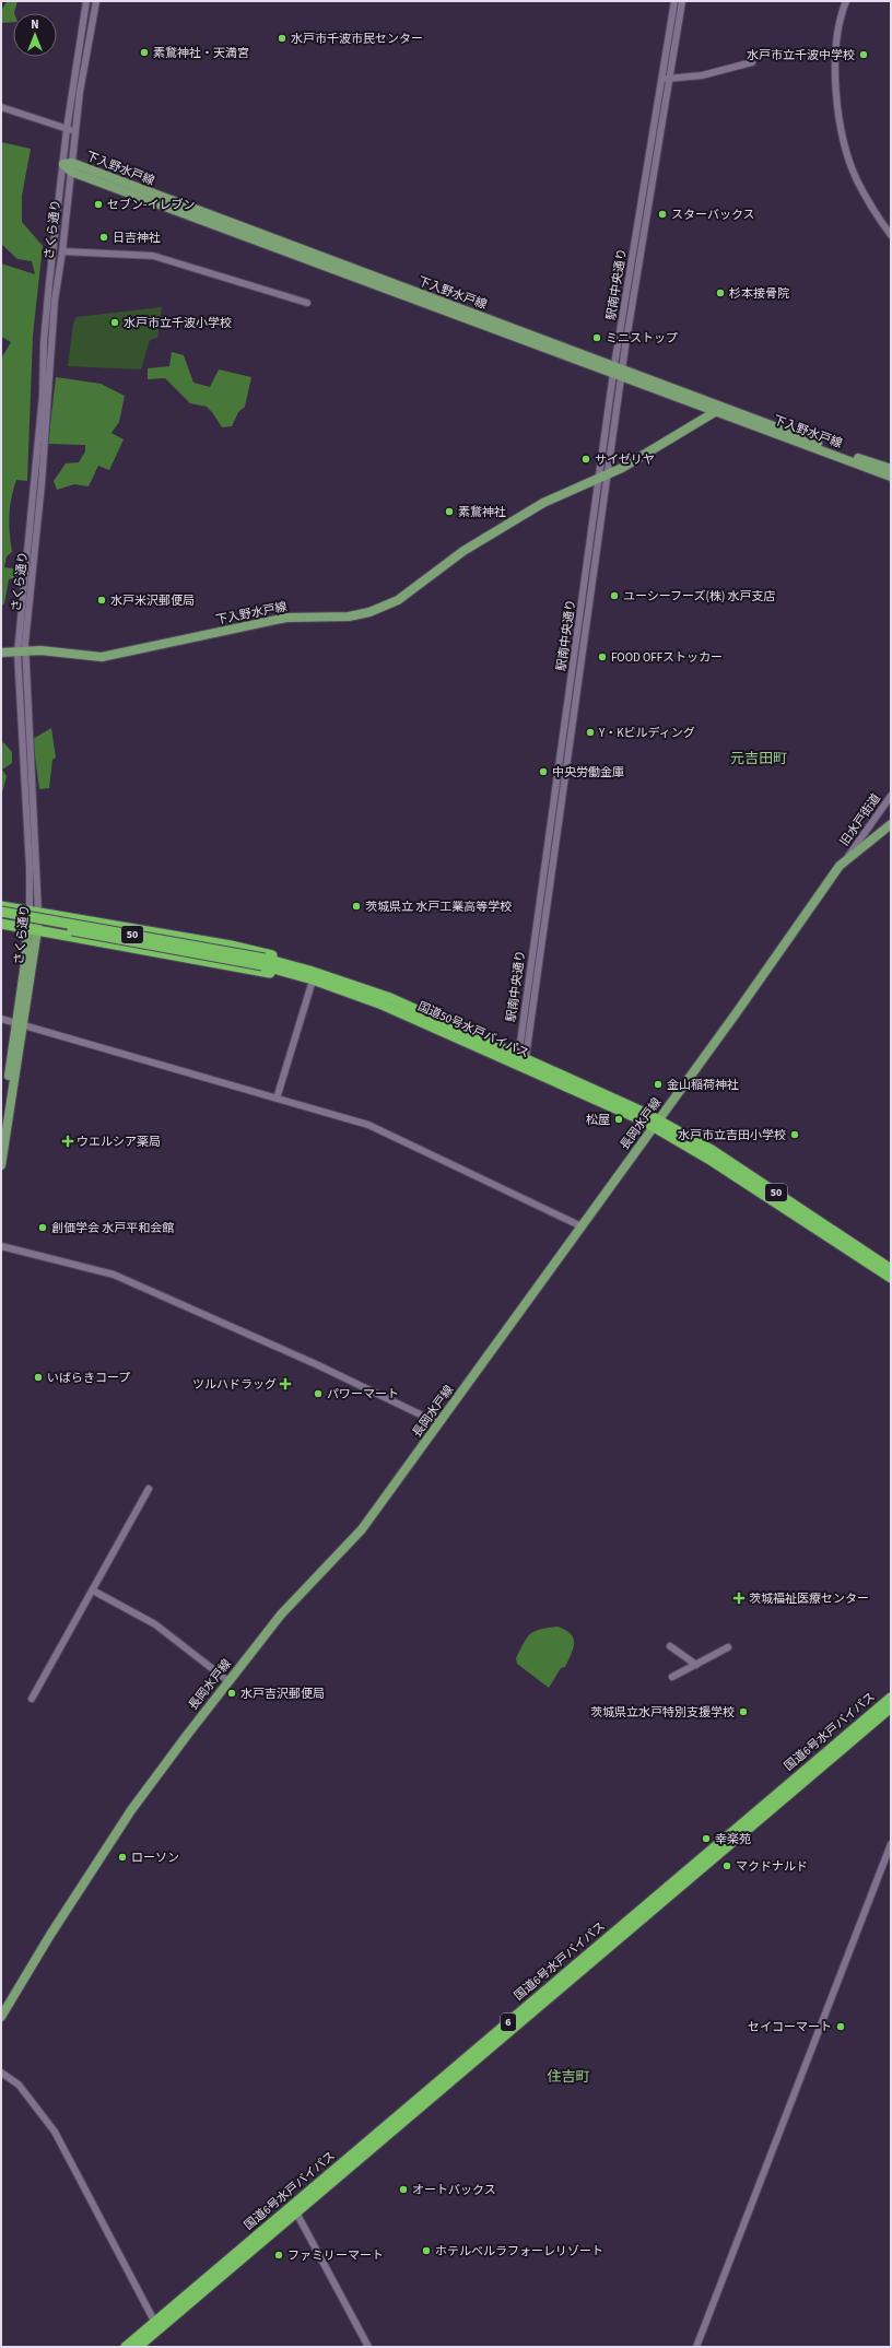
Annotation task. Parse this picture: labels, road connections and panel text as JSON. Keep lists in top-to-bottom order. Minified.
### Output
{"streets":{"highway":["50","国道50号水戸バイパス","国道6号水戸バイパス","6"],"main road":["下入野水戸線","さくら通り","長岡水戸線"],"street":["駅南中央通り","旧水戸街道"]},"crossings":[["下入野水戸線","さくら通り"],["下入野水戸線","駅南中央通り"],["駅南中央通り","国道50号水戸バイパス"],["旧水戸街道","長岡水戸線"],["国道50号水戸バイパス","長岡水戸線"]],"districts":["元吉田町","住吉町"],"places":{"other":["水戸市千波市民センター","素鵞神社・天満宮","水戸市立千波中学校","セブン-イレブン","スターバックス","日吉神社","杉本接骨院","水戸市立千波小学校","ミニストップ","サイゼリヤ","素鵞神社","ユーシーフーズ(株) 水戸支店","水戸米沢郵便局","FOOD OFFストッカー","Y・Kビルディング","中央労働金庫","茨城県立 水戸工業高等学校","金山稲荷神社","松屋","水戸市立吉田小学校","創価学会 水戸平和会館","いばらきコープ","パワーマート","水戸吉沢郵便局","茨城県立水戸特別支援学校","幸楽苑","ローソン","マクドナルド","セイコーマート","オートバックス","ホテルベルラフォーレリゾート","ファミリーマート"],"health":["ウエルシア薬局","ツルハドラッグ","茨城福祉医療センター"]},"north":"top"}
